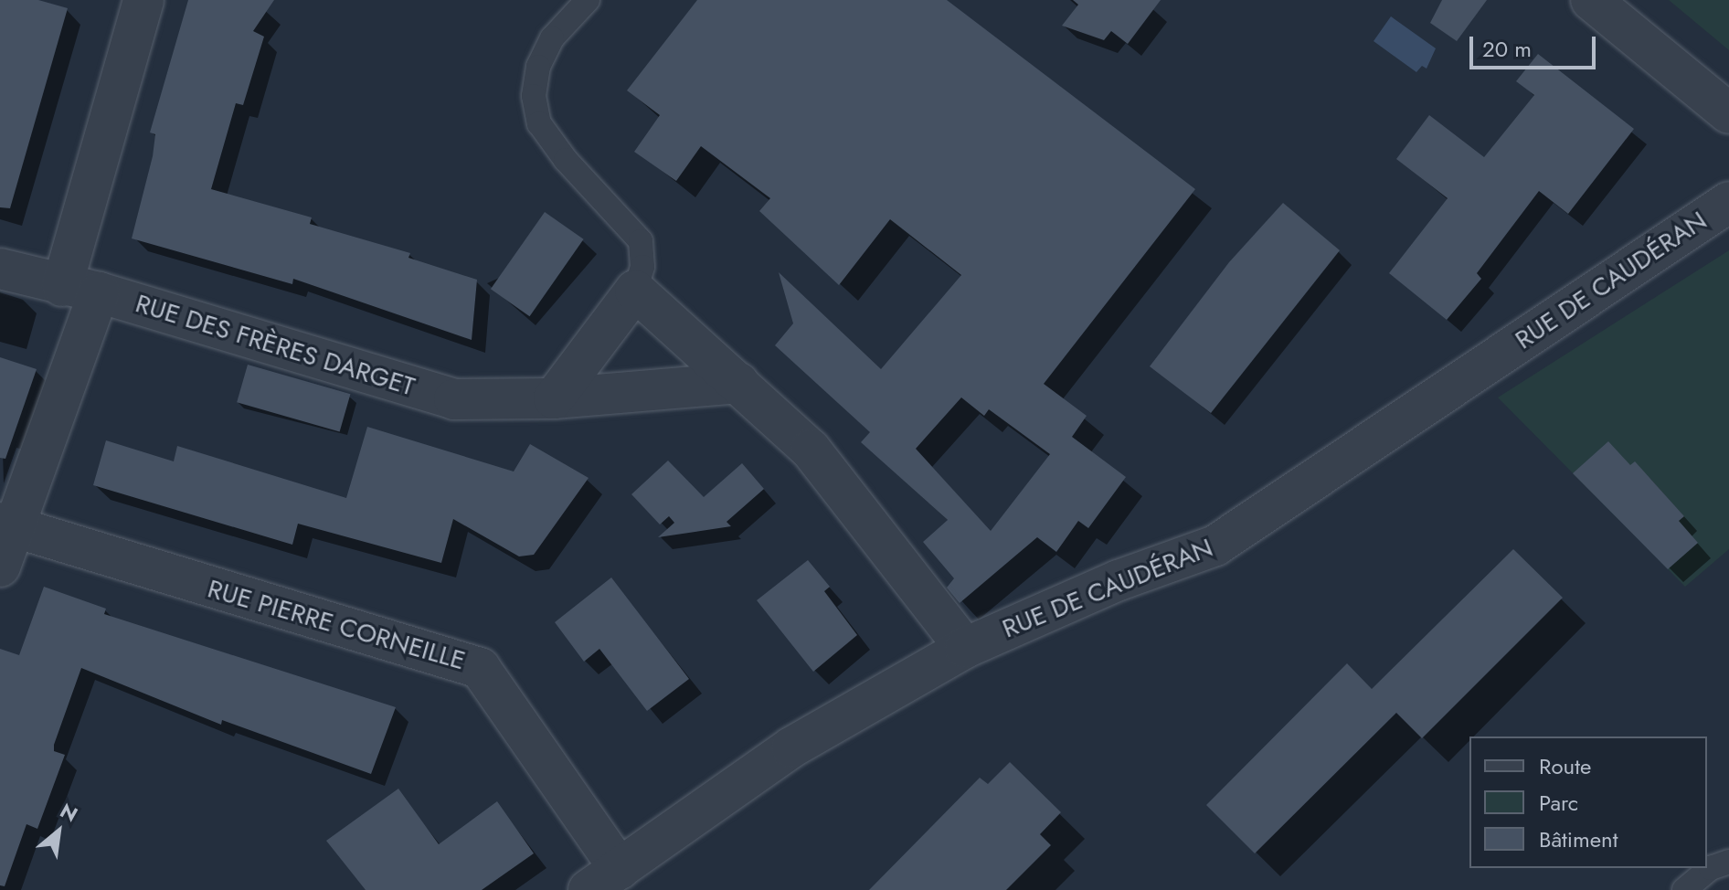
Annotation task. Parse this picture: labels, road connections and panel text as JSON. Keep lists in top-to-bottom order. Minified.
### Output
{"streets":{"street":["RUE DE CAUDÉRAN","RUE DES FRÈRES DARGET","RUE PIERRE CORNEILLE"]},"crossings":[["RUE DE CAUDÉRAN","RUE PIERRE CORNEILLE"]],"legend":["Route","Parc","Bâtiment"],"scale_bar":"20 m","north":"top right"}
